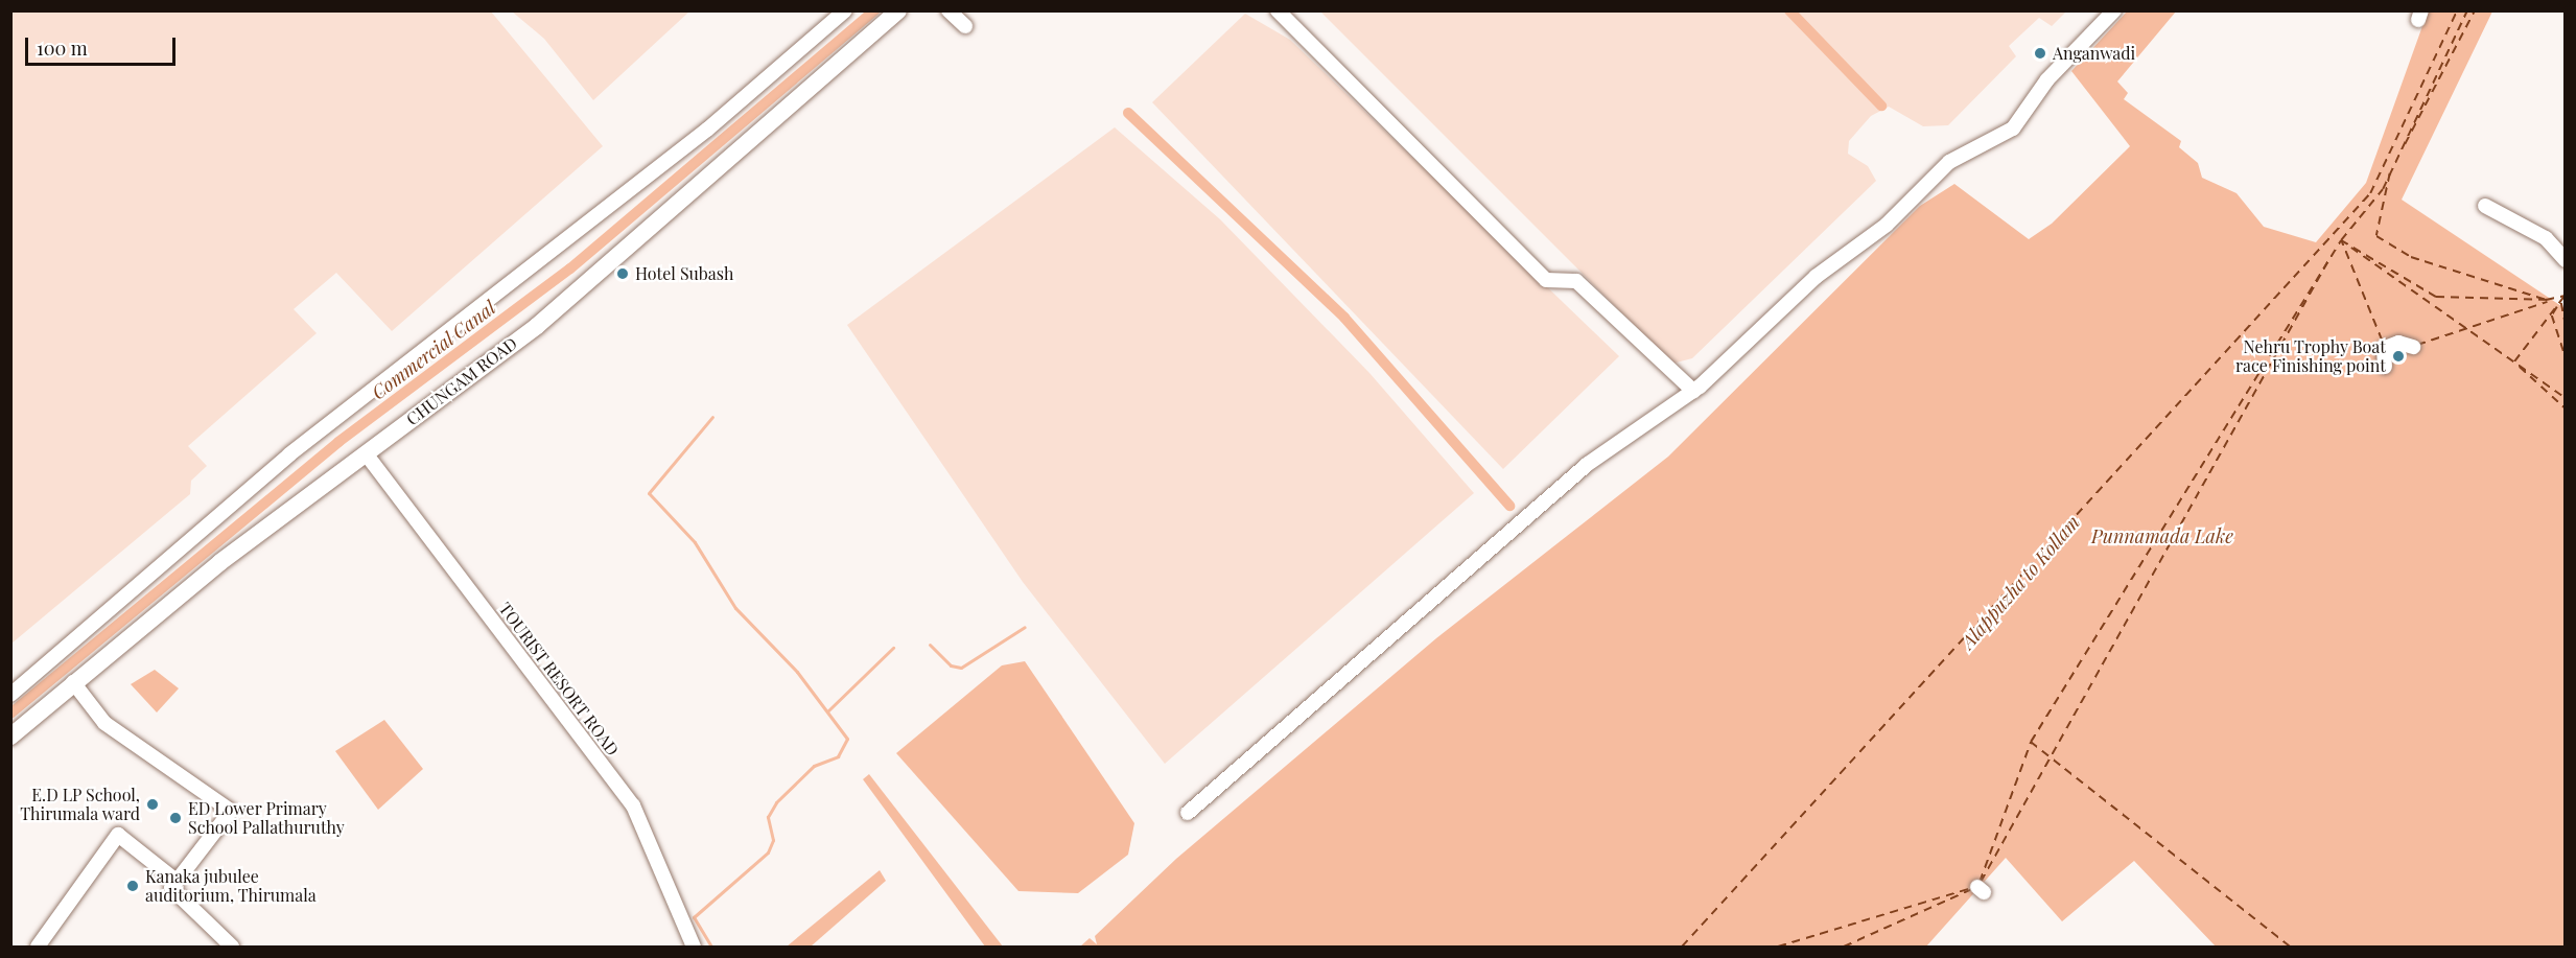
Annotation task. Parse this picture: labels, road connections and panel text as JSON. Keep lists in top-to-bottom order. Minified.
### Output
{"streets":{"main road":["CHUNGAM ROAD"],"street":["TOURIST RESORT ROAD"]},"crossings":[["CHUNGAM ROAD","TOURIST RESORT ROAD"]],"water":["Commercial Canal","Punnamada Lake","Alappuzha to Kollam"],"places":["Anganwadi","Hotel Subash","Nehru Trophy Boat race Finishing point","E.D LP School, Thirumala ward","ED Lower Primary School Pallathuruthy","Kanaka jubulee auditorium, Thirumala"],"scale_bar":"100 m"}
